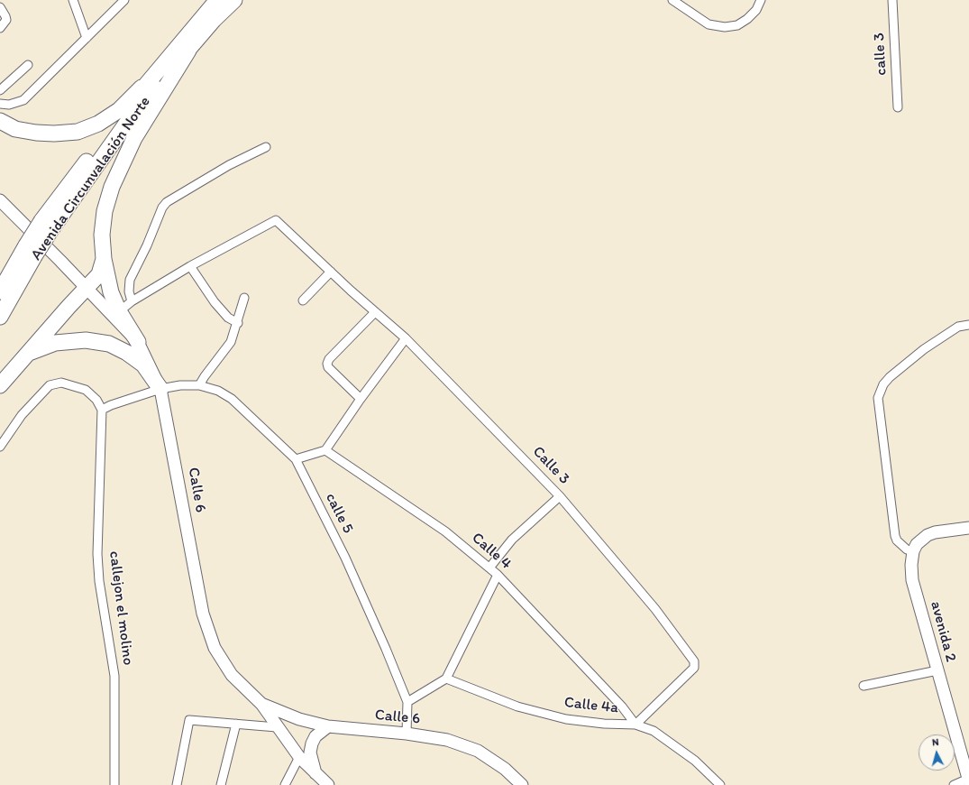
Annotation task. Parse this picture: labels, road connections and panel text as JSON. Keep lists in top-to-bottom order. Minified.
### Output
{"streets":{"highway":["Avenida Circunvalación Norte"],"street":["calle 3","Calle 3","Calle 6","calle 5","Calle 4","callejon el molino","avenida 2","Calle 4a"]},"crossings":[["Calle 3","Calle 4"],["Calle 3","Calle 4a"],["Calle 6","calle 5"],["Calle 4","Calle 4a"]],"north":"top"}
